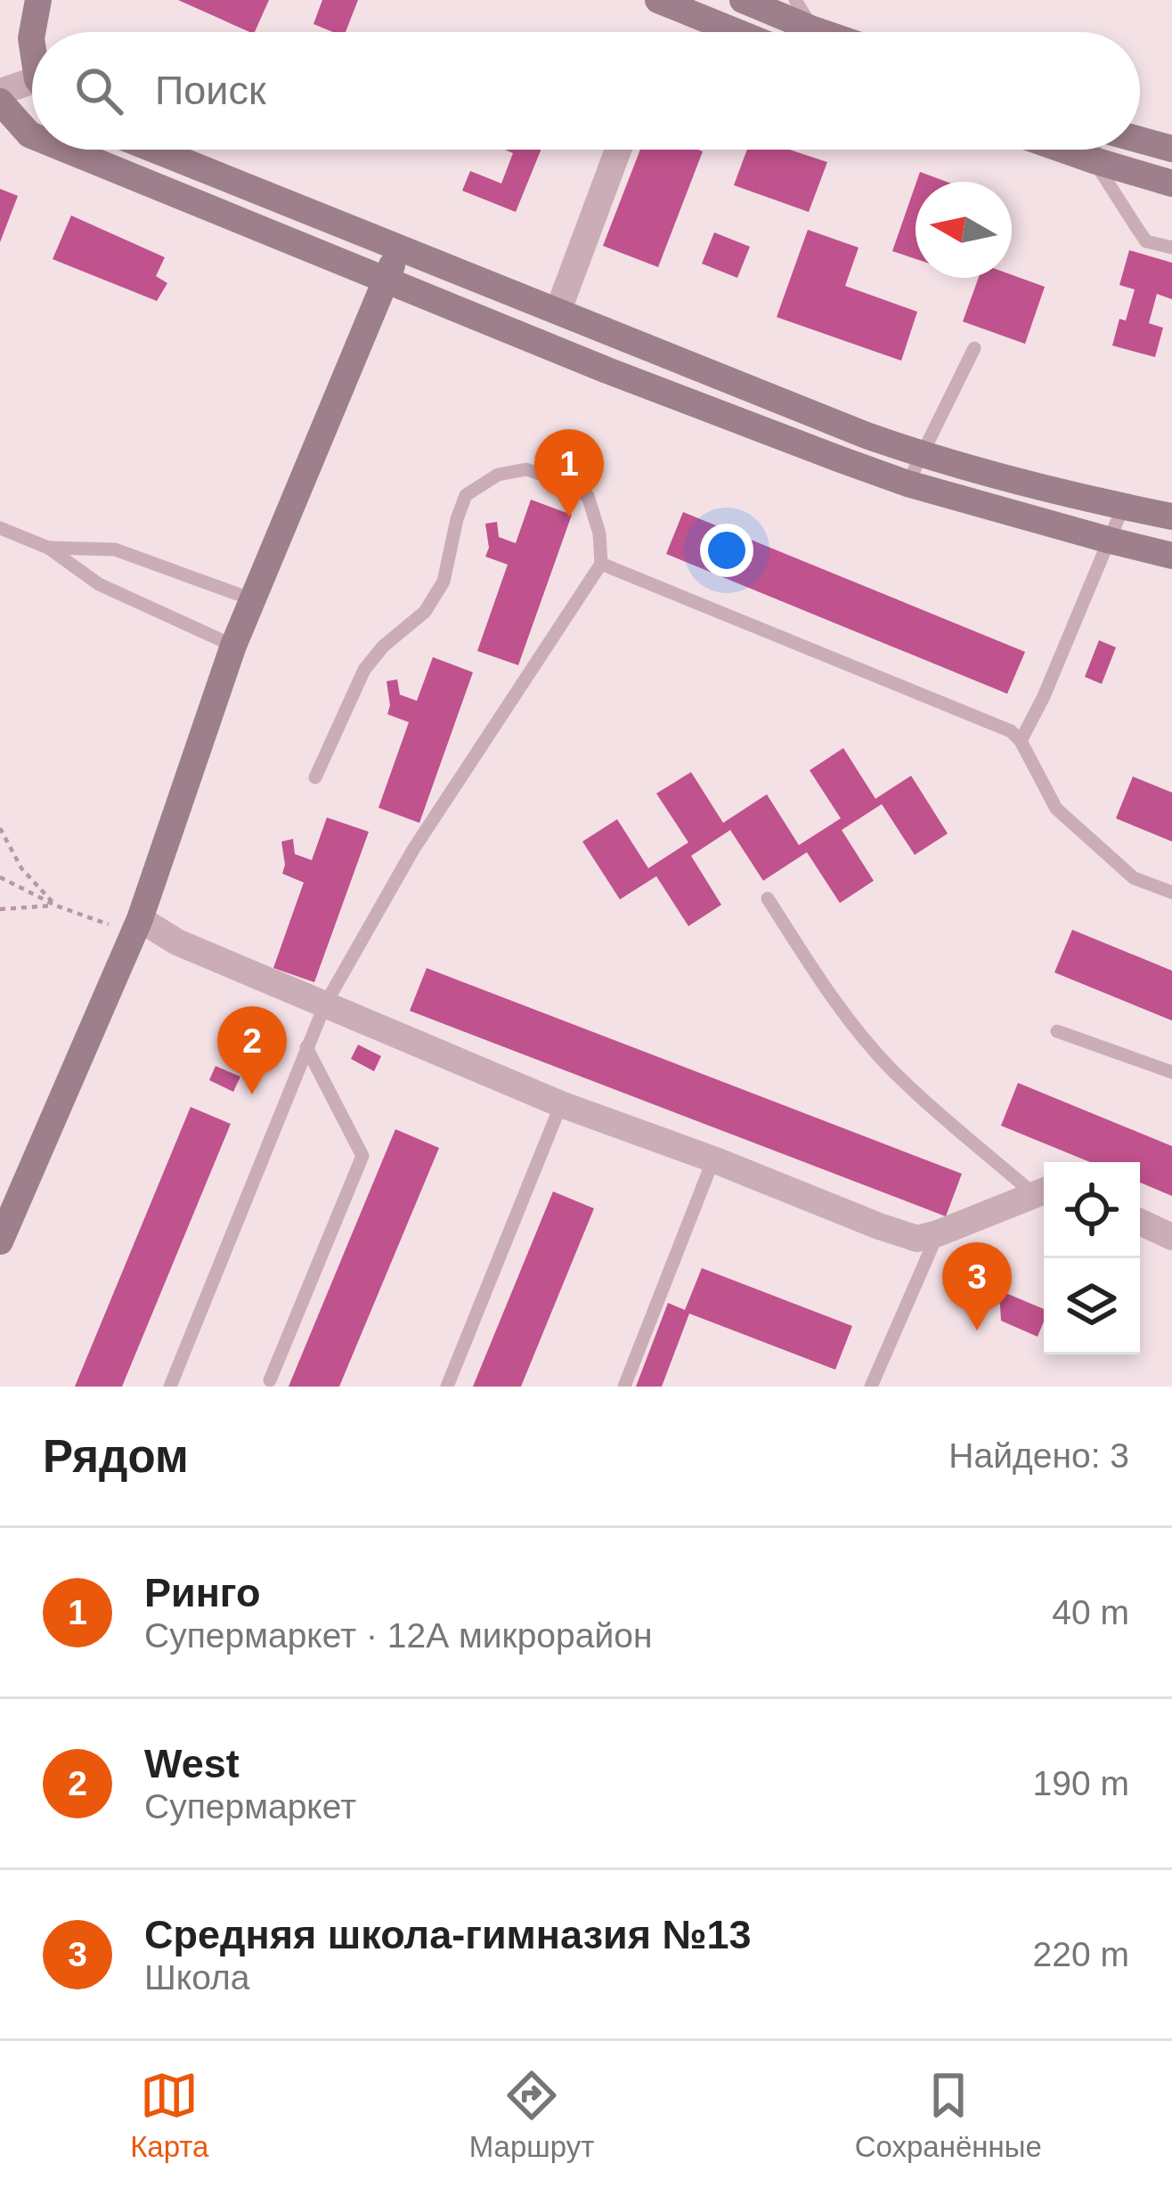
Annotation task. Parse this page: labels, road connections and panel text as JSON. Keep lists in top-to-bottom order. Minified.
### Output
{"north":"left","page":{"search":"Поиск","pins":["1","2","3"],"heading":["Рядом","Найдено: 3"],"list":[{"mark":"1","name":"Ринго","note":"Супермаркет · 12А микрорайон","value":"40 m"},{"mark":"2","name":"West","note":"Супермаркет","value":"190 m"},{"mark":"3","name":"Средняя школа-гимназия №13","note":"Школа","value":"220 m"}],"nav":["Карта","Маршрут","Сохранённые"]}}
